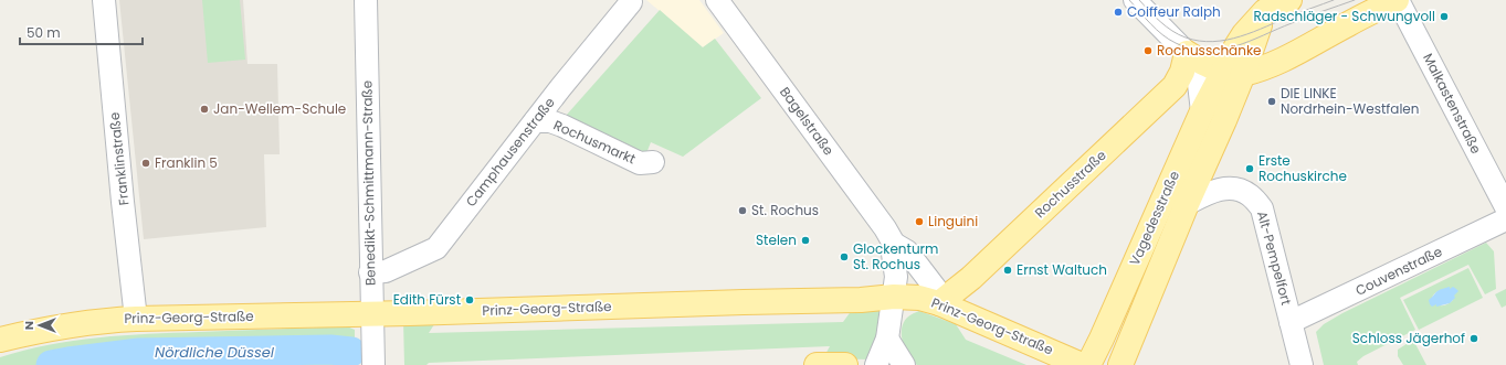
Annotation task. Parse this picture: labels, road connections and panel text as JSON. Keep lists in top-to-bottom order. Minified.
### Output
{"streets":{"main road":["Rochusstraße","Vagedesstraße","Prinz-Georg-Straße"],"street":["Malkastenstraße","Bagelstraße","Rochusmarkt","Camphausenstraße","Franklinstraße","Benedikt-Schmittmann-Straße","Alt-Pempelfort","Couvenstraße"]},"crossings":[["Bagelstraße","Rochusstraße"],["Bagelstraße","Prinz-Georg-Straße"],["Rochusmarkt","Camphausenstraße"],["Camphausenstraße","Benedikt-Schmittmann-Straße"],["Franklinstraße","Prinz-Georg-Straße"],["Benedikt-Schmittmann-Straße","Prinz-Georg-Straße"],["Rochusstraße","Prinz-Georg-Straße"],["Vagedesstraße","Alt-Pempelfort"],["Alt-Pempelfort","Couvenstraße"]],"water":["Nördliche Düssel"],"places":["Coiffeur Ralph","Radschläger - Schwungvoll","Rochusschänke","DIE LINKE Nordrhein-Westfalen","Jan-Wellem-Schule","Franklin 5","Erste Rochuskirche","St. Rochus","Linguini","Stelen","Glockenturm St. Rochus","Ernst Waltuch","Edith Fürst","Schloss Jägerhof"],"scale_bar":"50 m","north":"left"}
